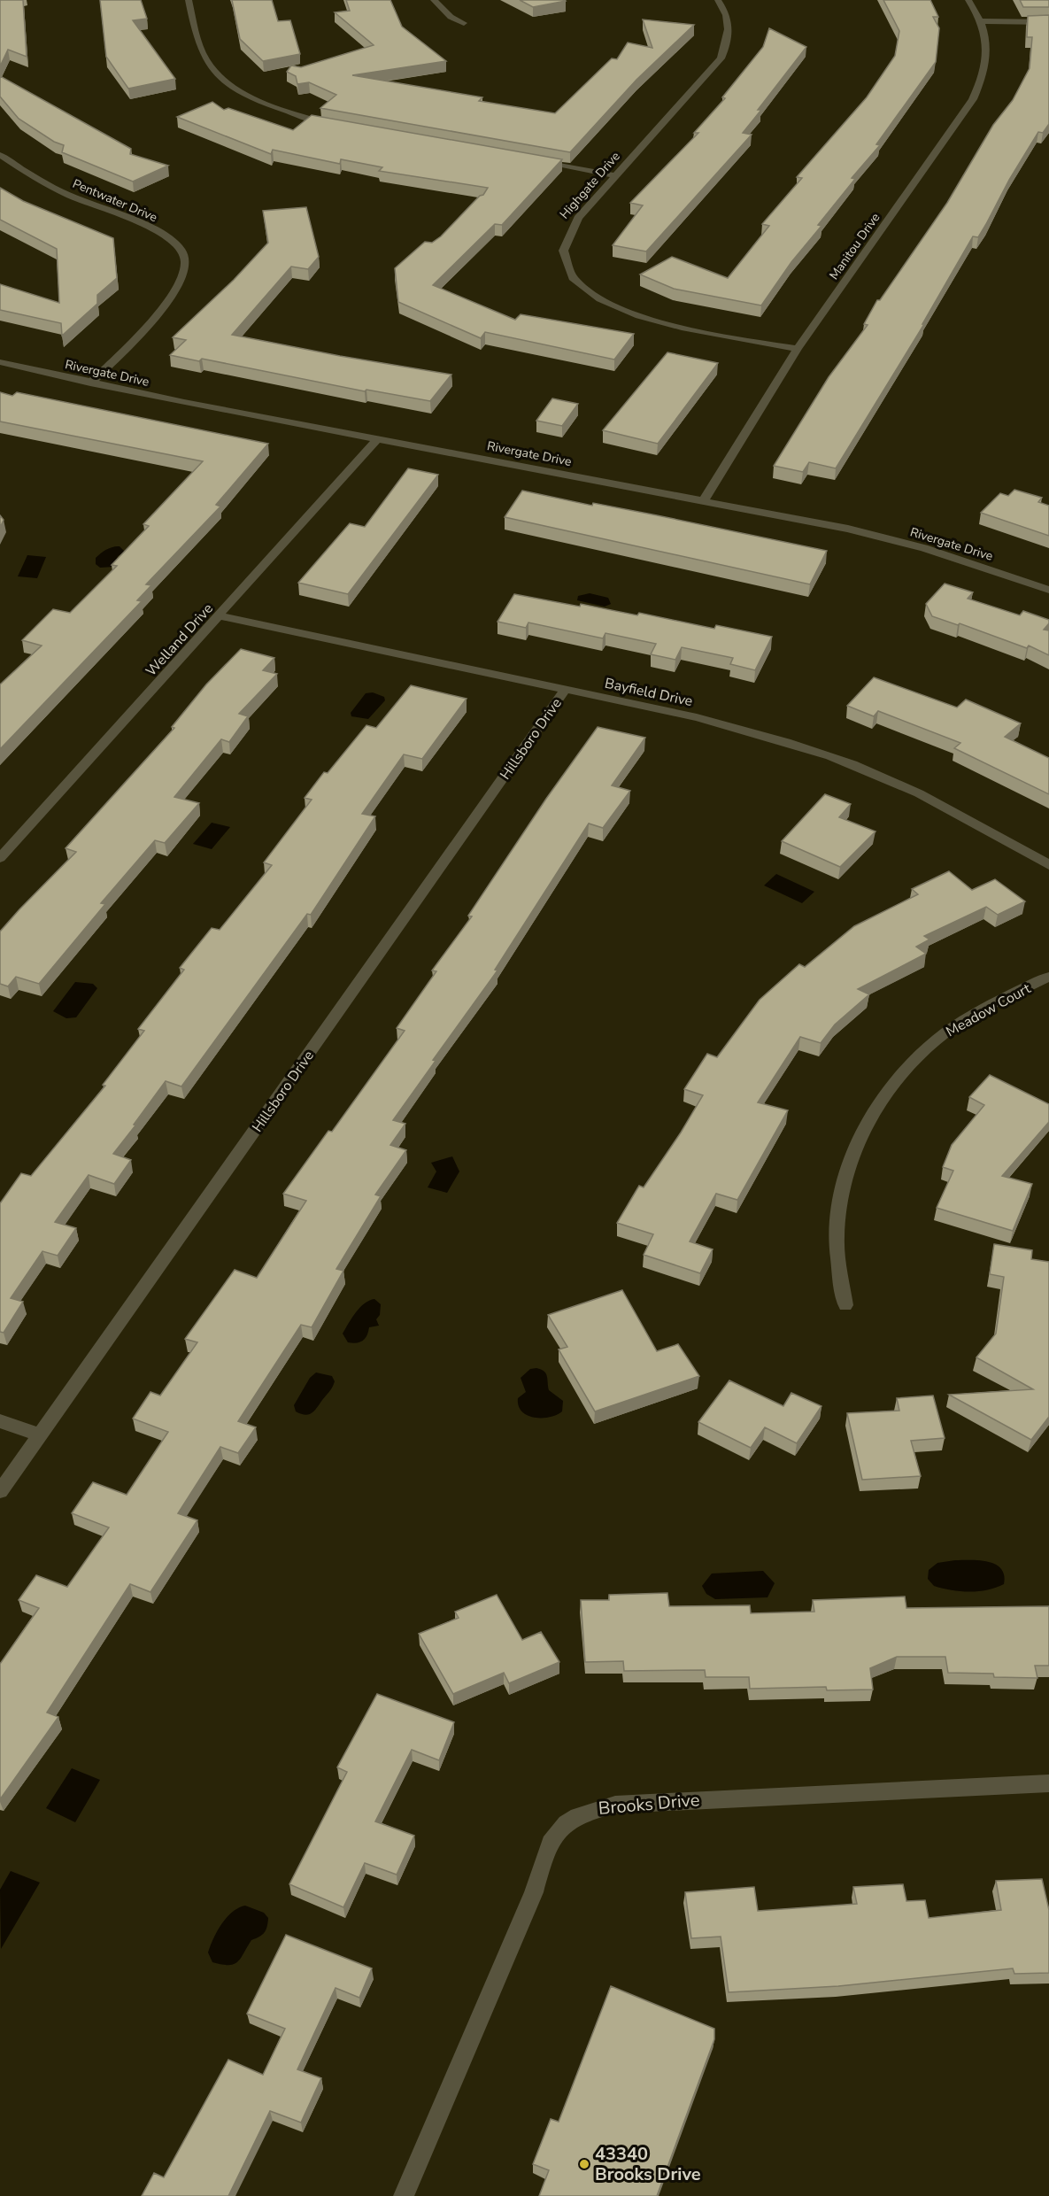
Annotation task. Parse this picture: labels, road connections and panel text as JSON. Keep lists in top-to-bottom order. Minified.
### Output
{"streets":{"street":["Highgate Drive","Pentwater Drive","Manitou Drive","Rivergate Drive","Welland Drive","Bayfield Drive","Hillsboro Drive","Meadow Court","Brooks Drive"]},"crossings":[["Highgate Drive","Manitou Drive"],["Pentwater Drive","Rivergate Drive"],["Manitou Drive","Rivergate Drive"],["Rivergate Drive","Welland Drive"],["Welland Drive","Bayfield Drive"],["Bayfield Drive","Hillsboro Drive"]],"places":["43340 Brooks Drive"]}
